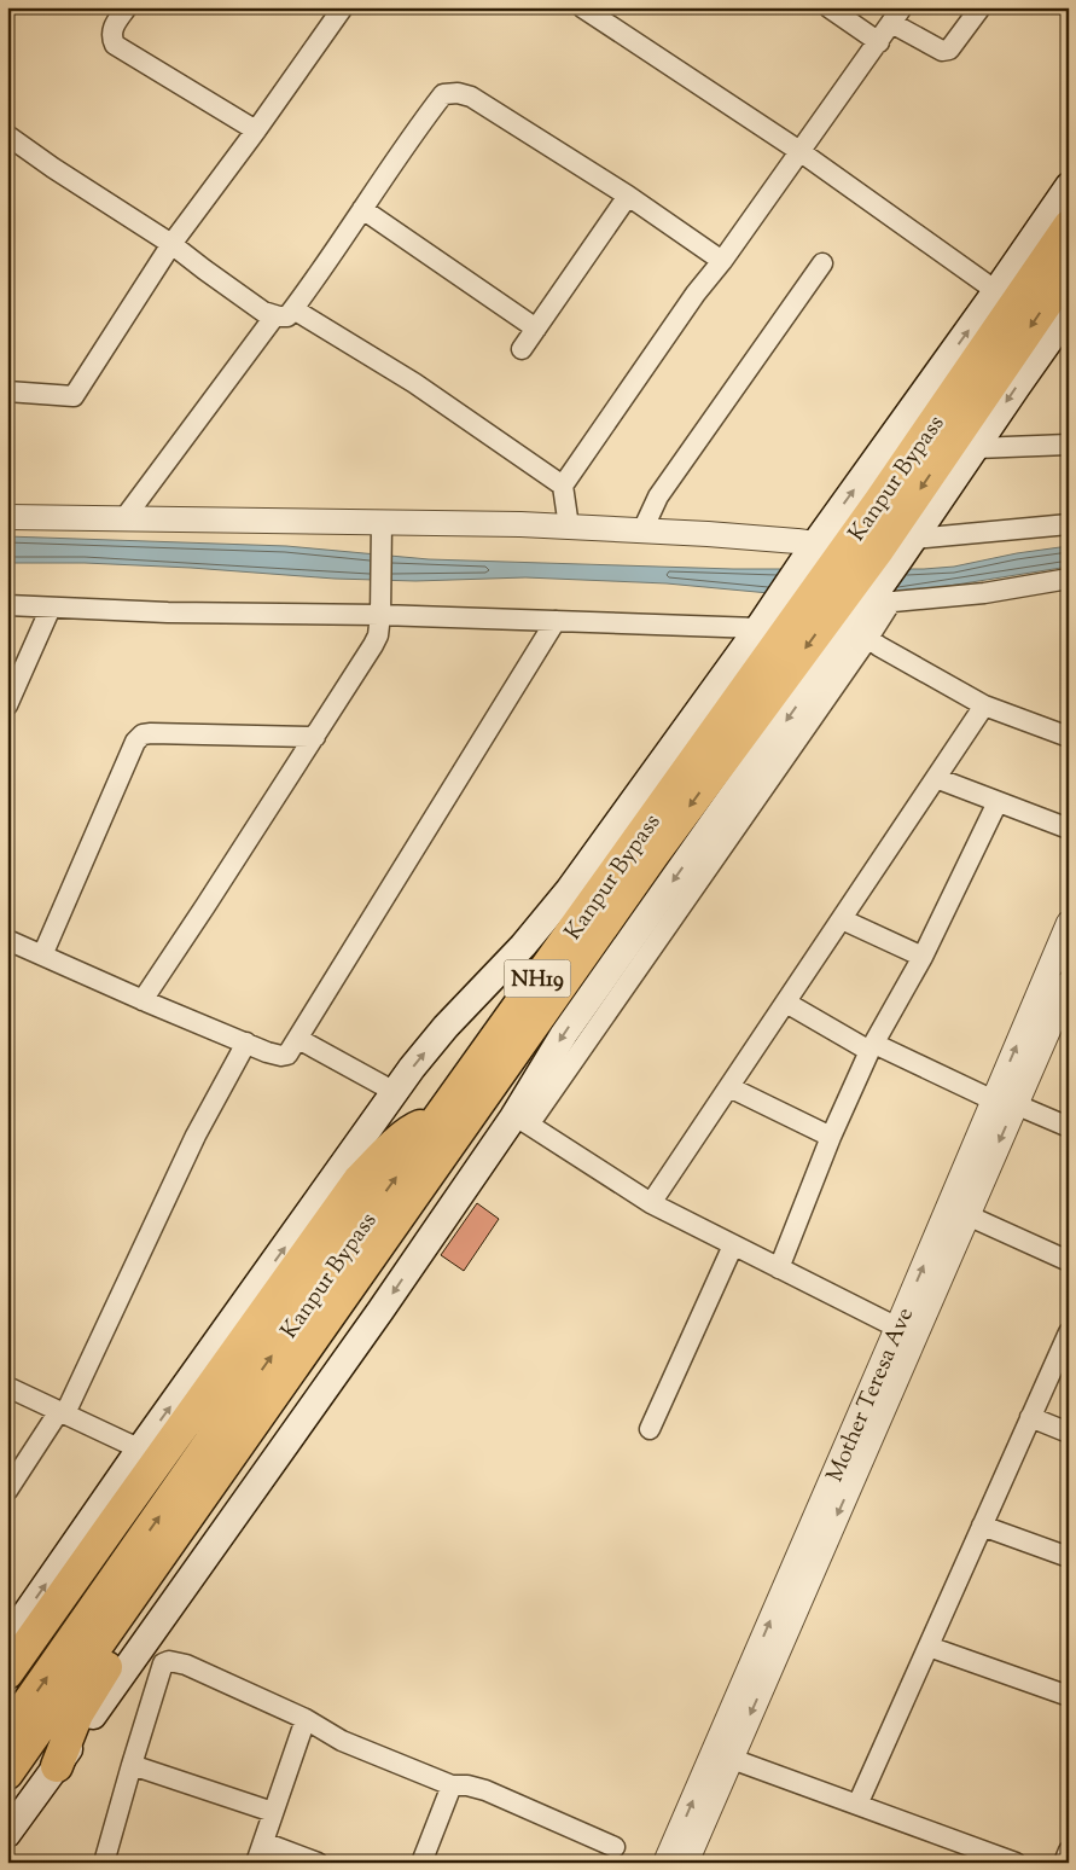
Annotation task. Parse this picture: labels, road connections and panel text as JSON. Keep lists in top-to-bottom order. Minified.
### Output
{"streets":{"highway":["Kanpur Bypass","NH19"],"street":["Mother Teresa Ave"]}}
